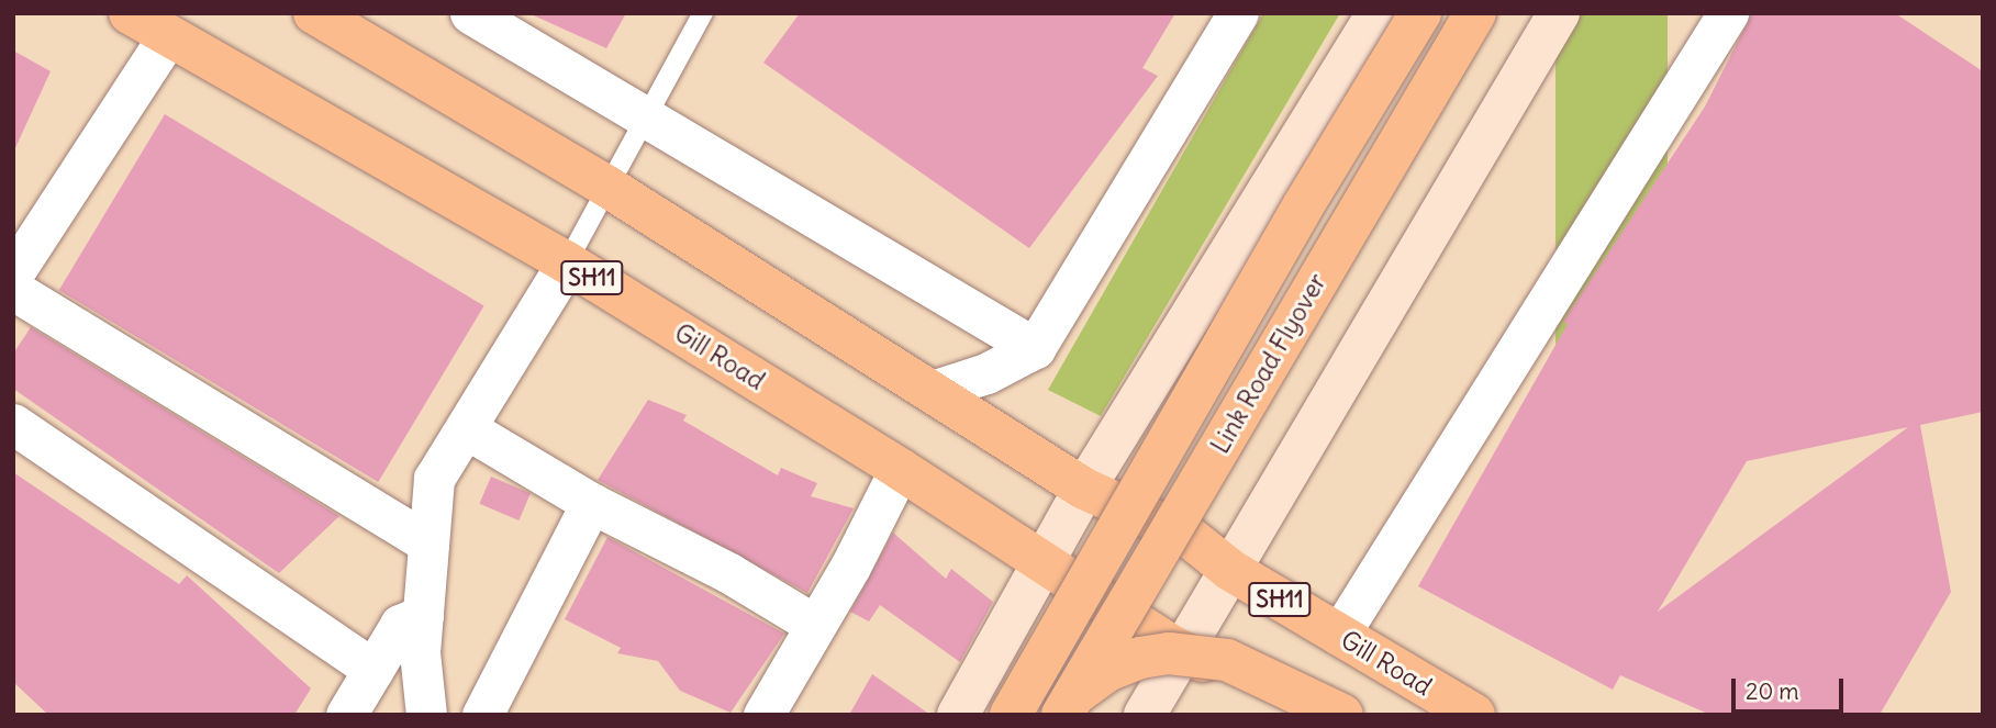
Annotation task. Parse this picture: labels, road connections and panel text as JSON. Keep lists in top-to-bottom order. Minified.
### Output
{"streets":{"main road":["SH11","Gill Road","Link Road Flyover"]},"scale_bar":"20 m"}
